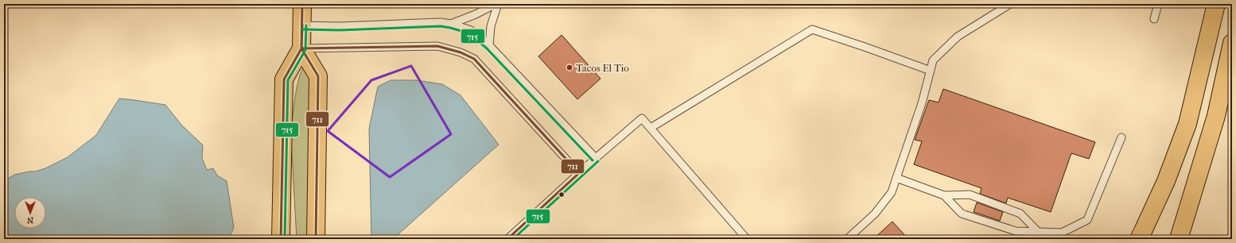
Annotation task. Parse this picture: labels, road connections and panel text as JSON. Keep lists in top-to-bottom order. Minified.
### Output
{"places":["Tacos El Tio"],"lines":["transit line 711","transit line 715"],"north":"bottom"}
